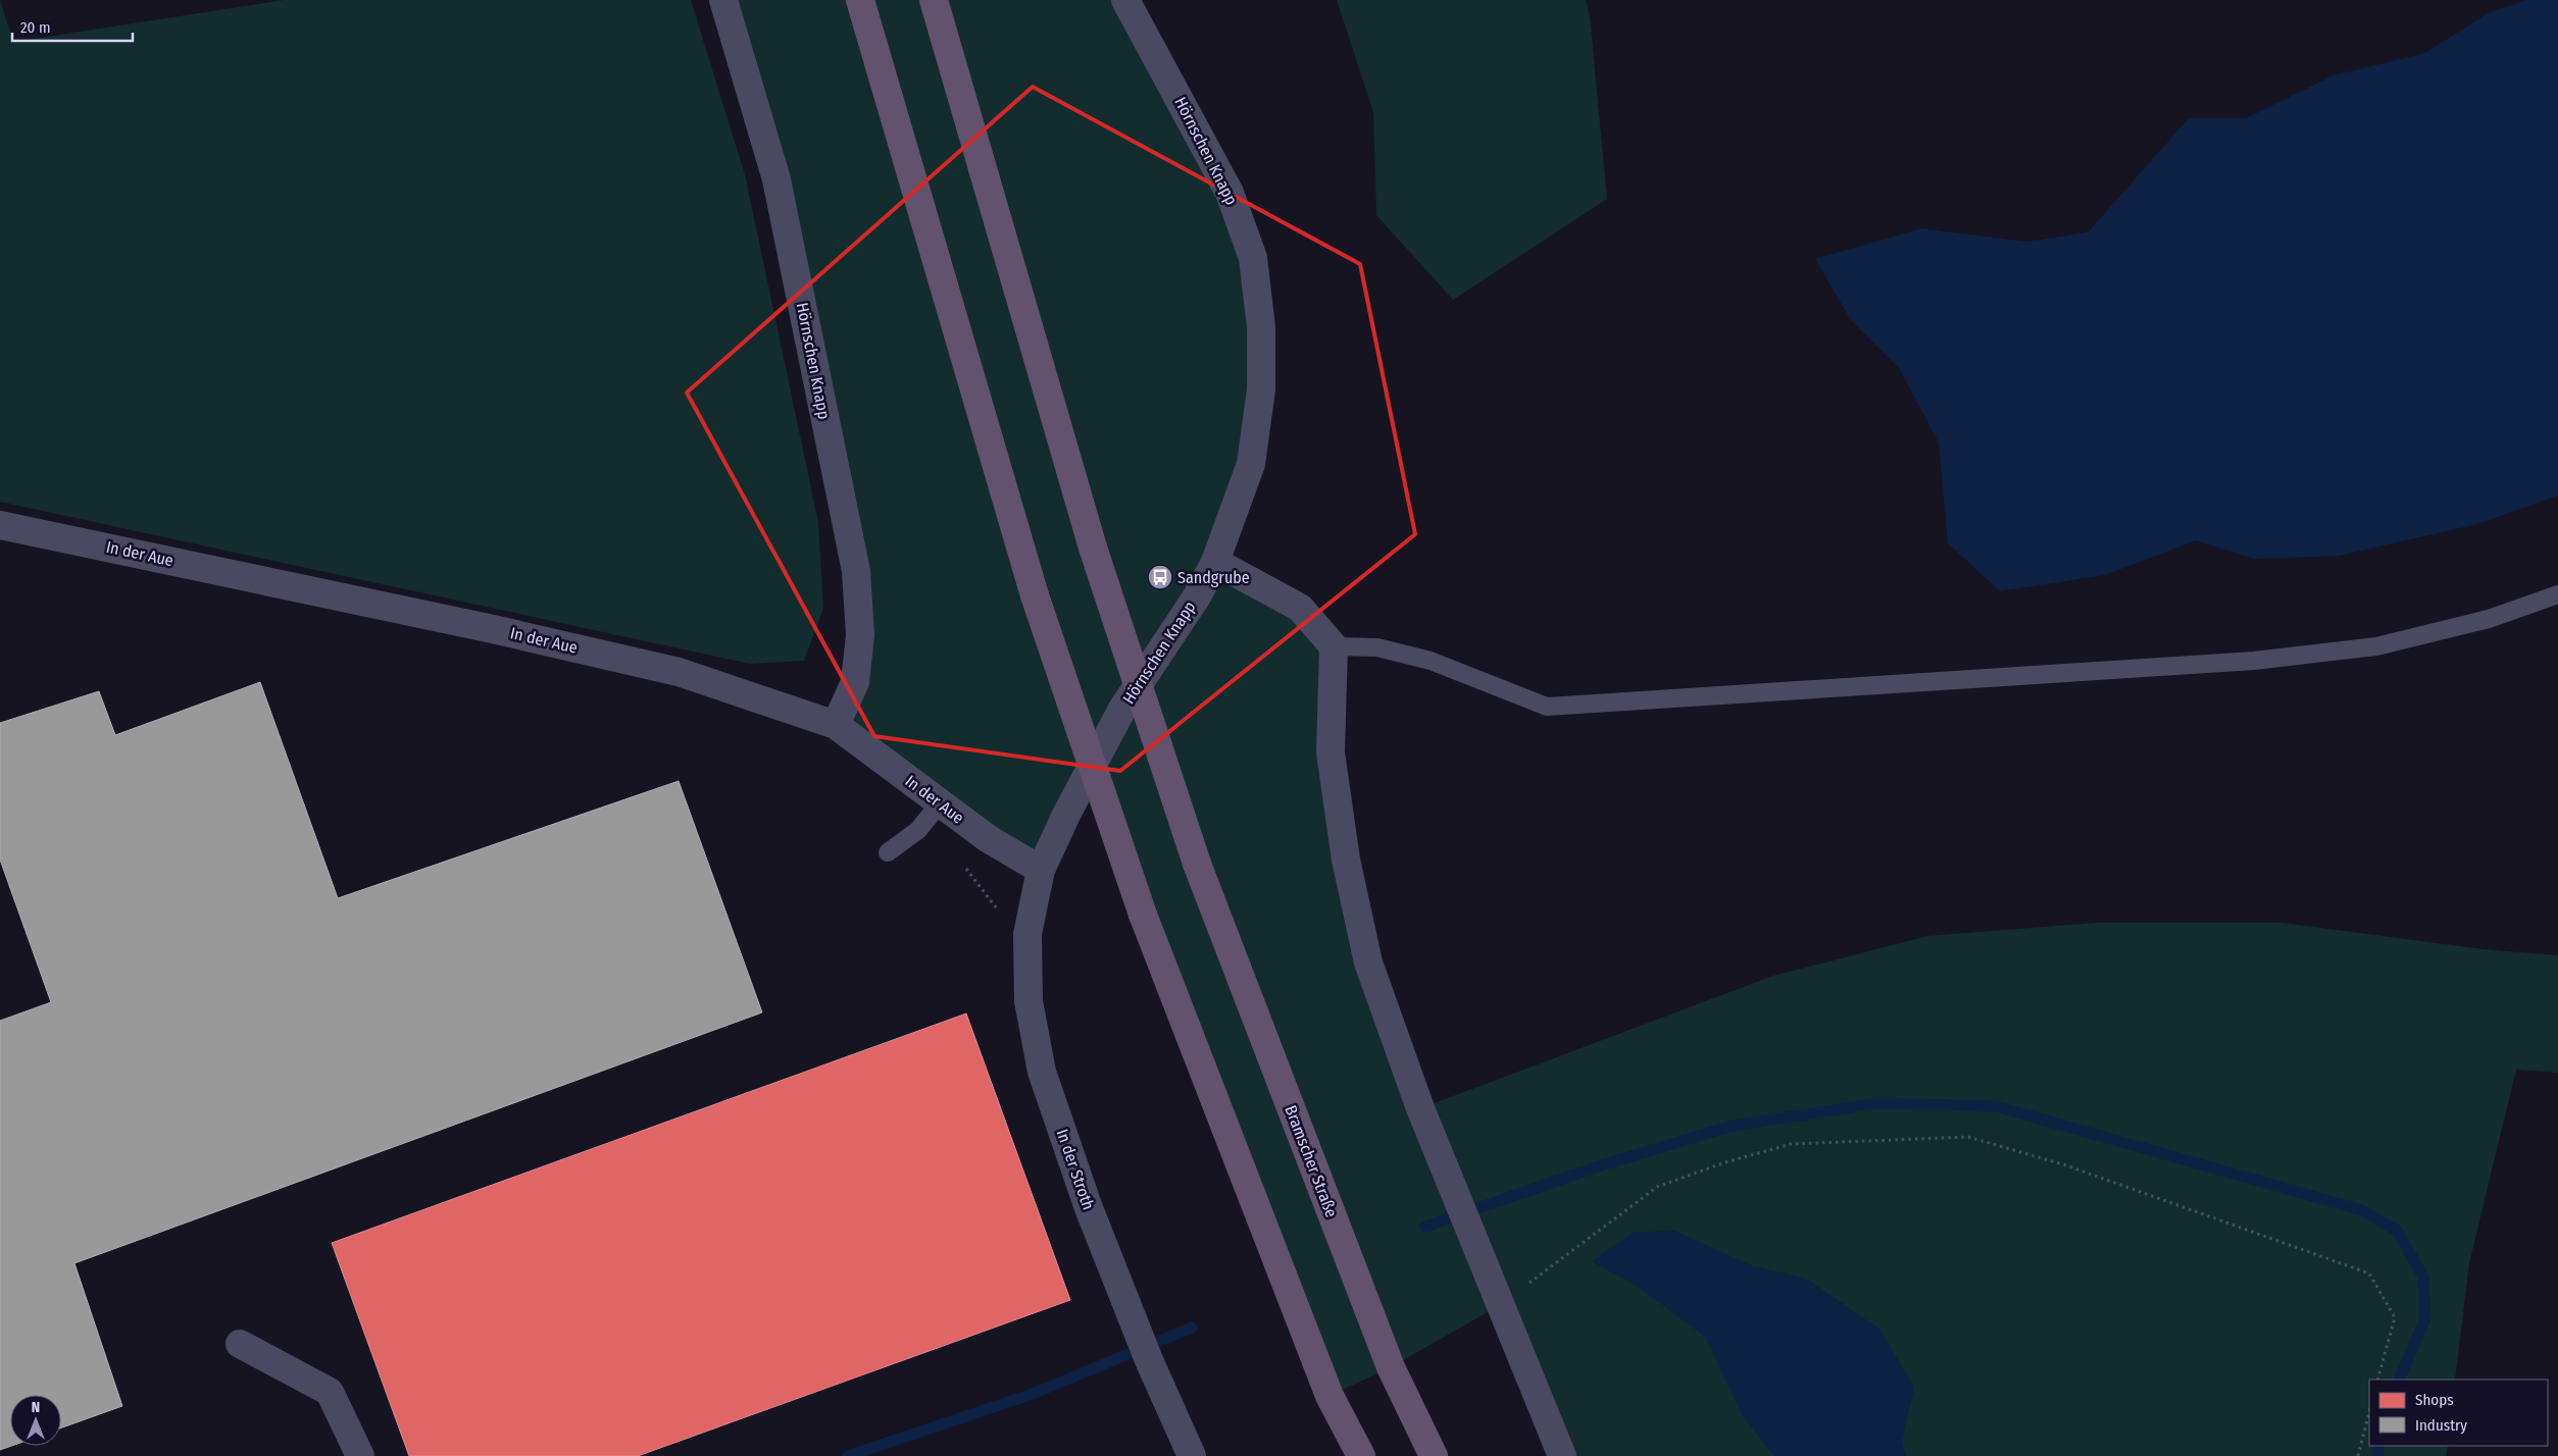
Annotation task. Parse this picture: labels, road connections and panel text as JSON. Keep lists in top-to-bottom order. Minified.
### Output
{"streets":{"highway":["Bramscher Straße"],"street":["Hörnschen Knapp","In der Aue","In der Stroth"]},"crossings":[["Hörnschen Knapp","In der Aue"],["Hörnschen Knapp","In der Stroth"],["In der Aue","In der Stroth"]],"places":{"bus stop":["Sandgrube"]},"legend":["Shops","Industry"],"scale_bar":"20 m","north":"top"}
